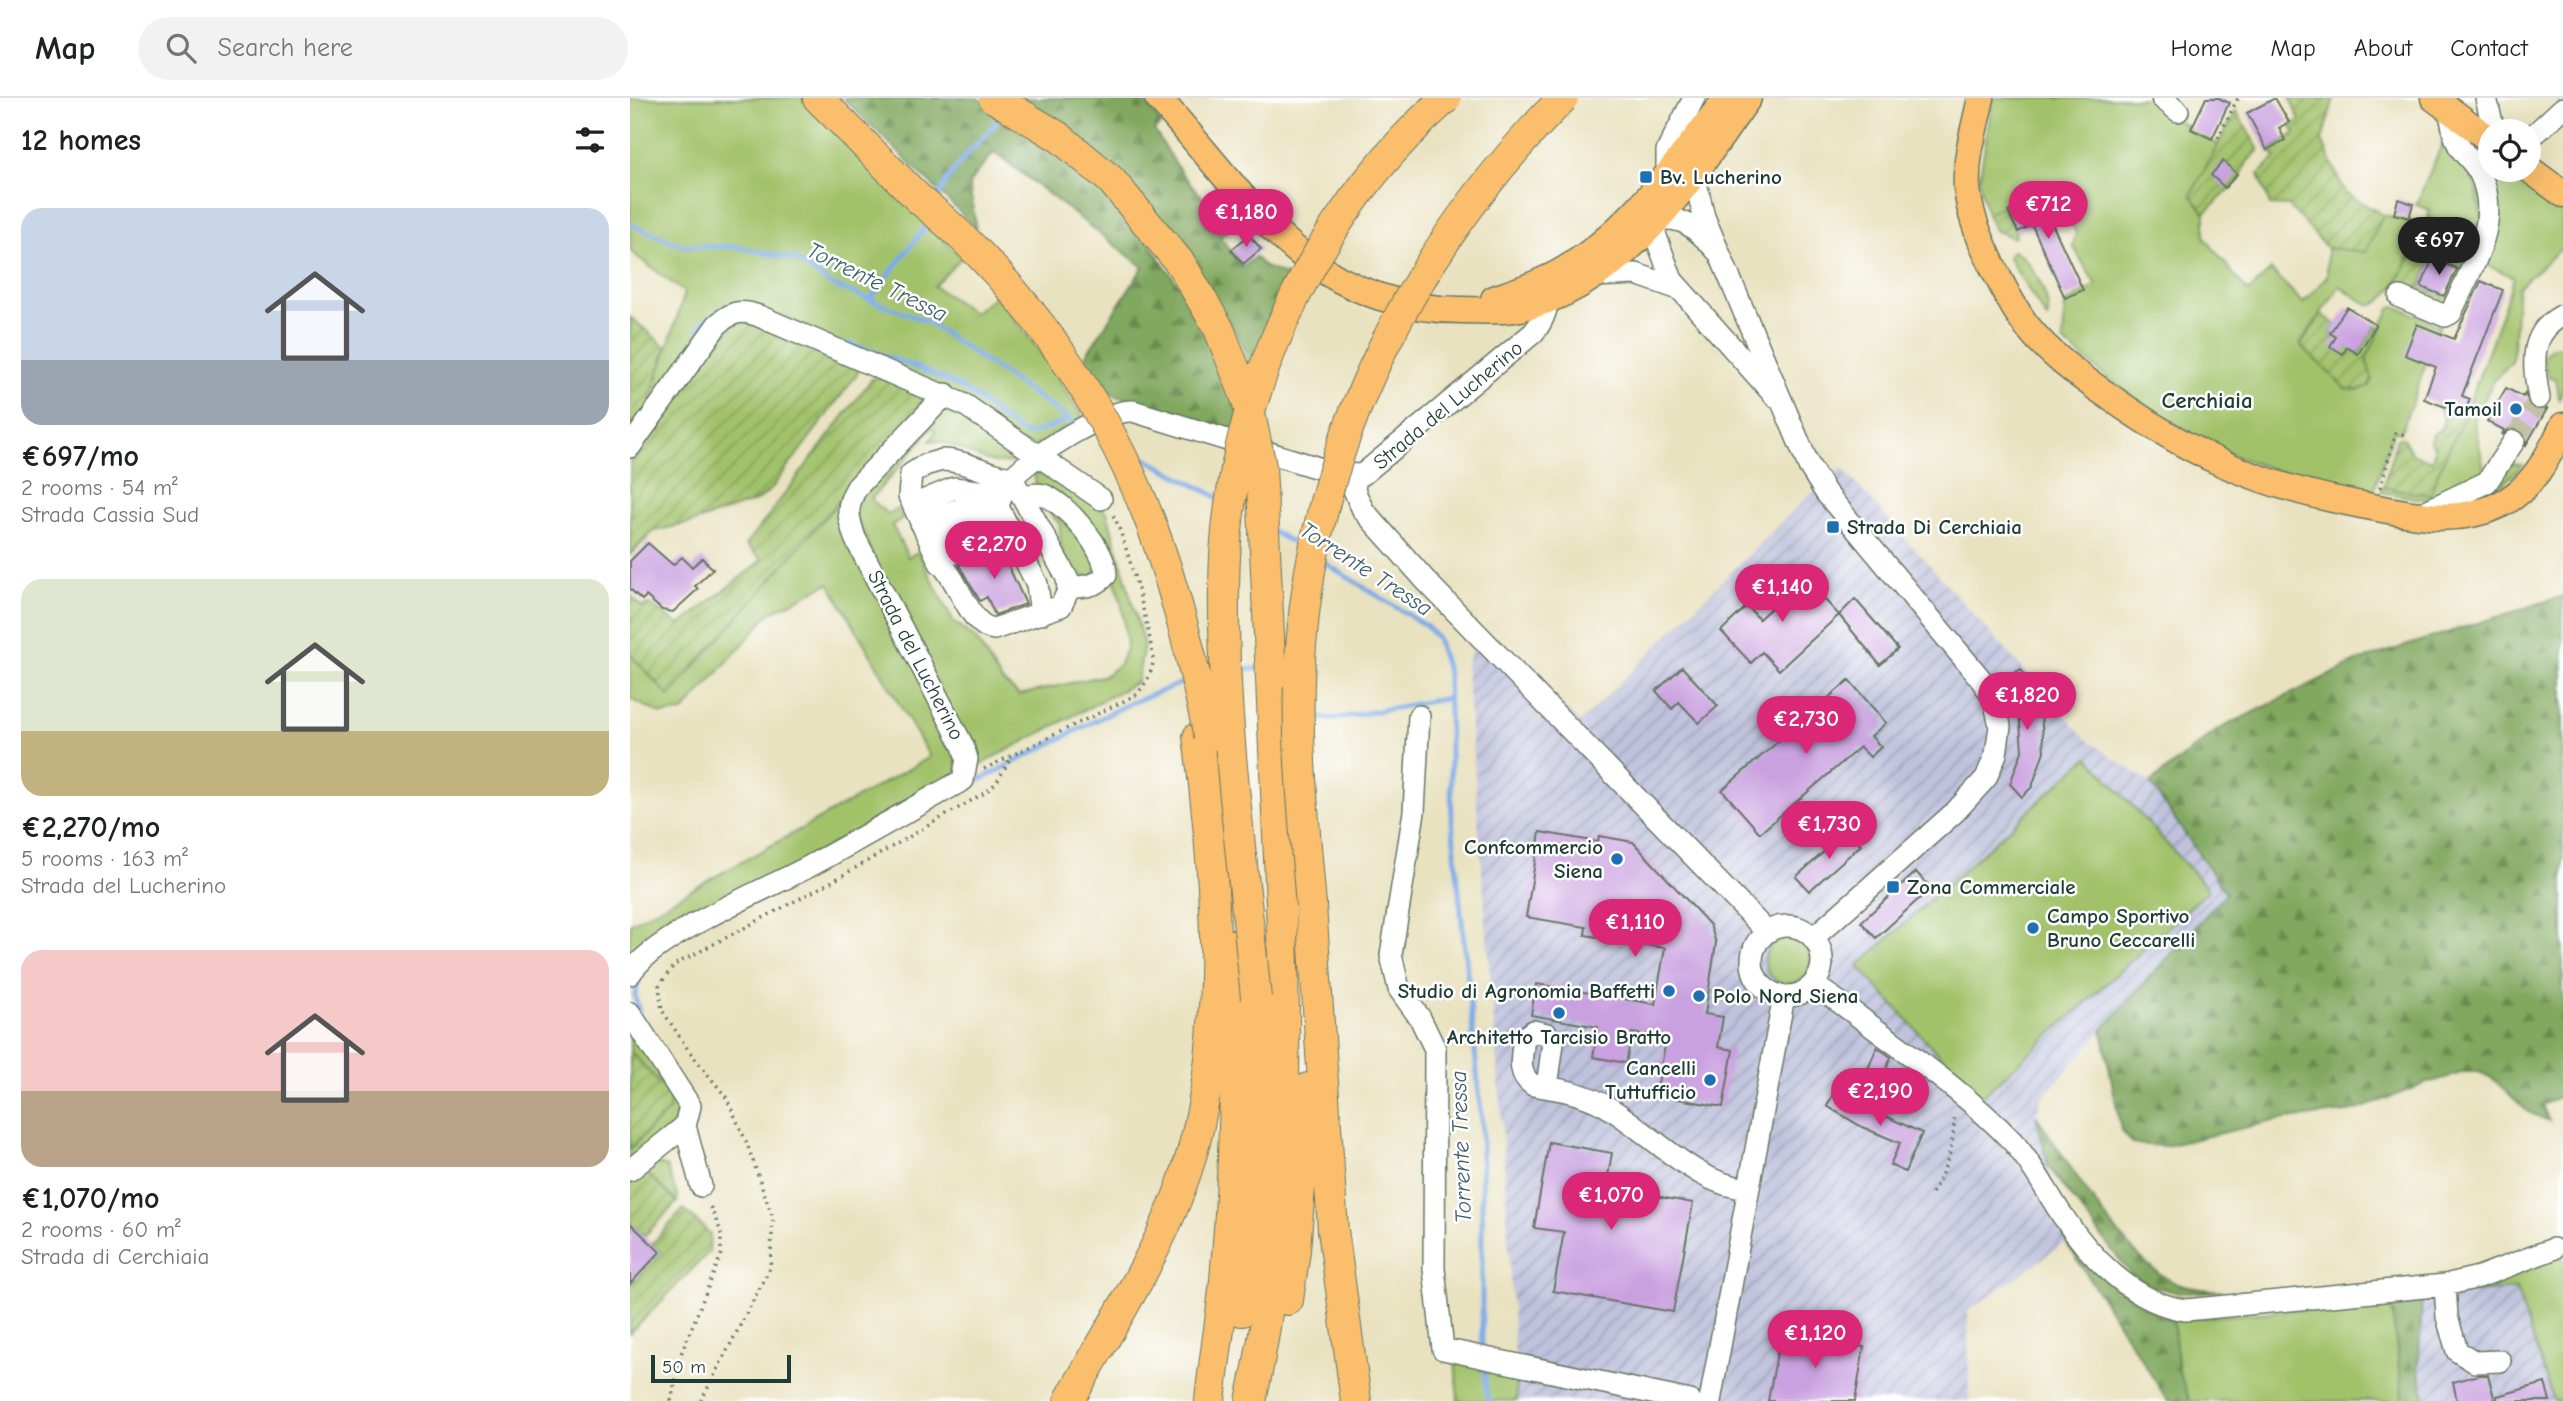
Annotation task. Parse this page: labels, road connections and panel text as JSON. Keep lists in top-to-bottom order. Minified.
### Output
{"streets":{"street":["Strada del Lucherino"]},"districts":["Cerchiaia"],"water":["Torrente Tressa"],"places":{"transit":["Bv. Lucherino","Strada Di Cerchiaia","Zona Commerciale"],"other":["Tamoil","Confcommercio Siena","Campo Sportivo Bruno Ceccarelli","Studio di Agronomia Baffetti","Polo Nord Siena","Architetto Tarcisio Bratto","Cancelli Tuttufficio"]},"scale_bar":"50 m","page":{"header":"Map","search":"Search here","nav":["Home","Map","About","Contact"],"heading":"12 homes","price":["€712","€1,180","€697","€2,270","€1,140","€1,820","€2,730","€1,730","€1,110","€2,190","€1,070","€1,120"],"list":[{"name":"€697/mo","note":"2 rooms · 54 m² · Strada Cassia Sud"},{"name":"€2,270/mo","note":"5 rooms · 163 m² · Strada del Lucherino"},{"name":"€1,070/mo","note":"2 rooms · 60 m² · Strada di Cerchiaia"}],"scale":"50 m"}}
